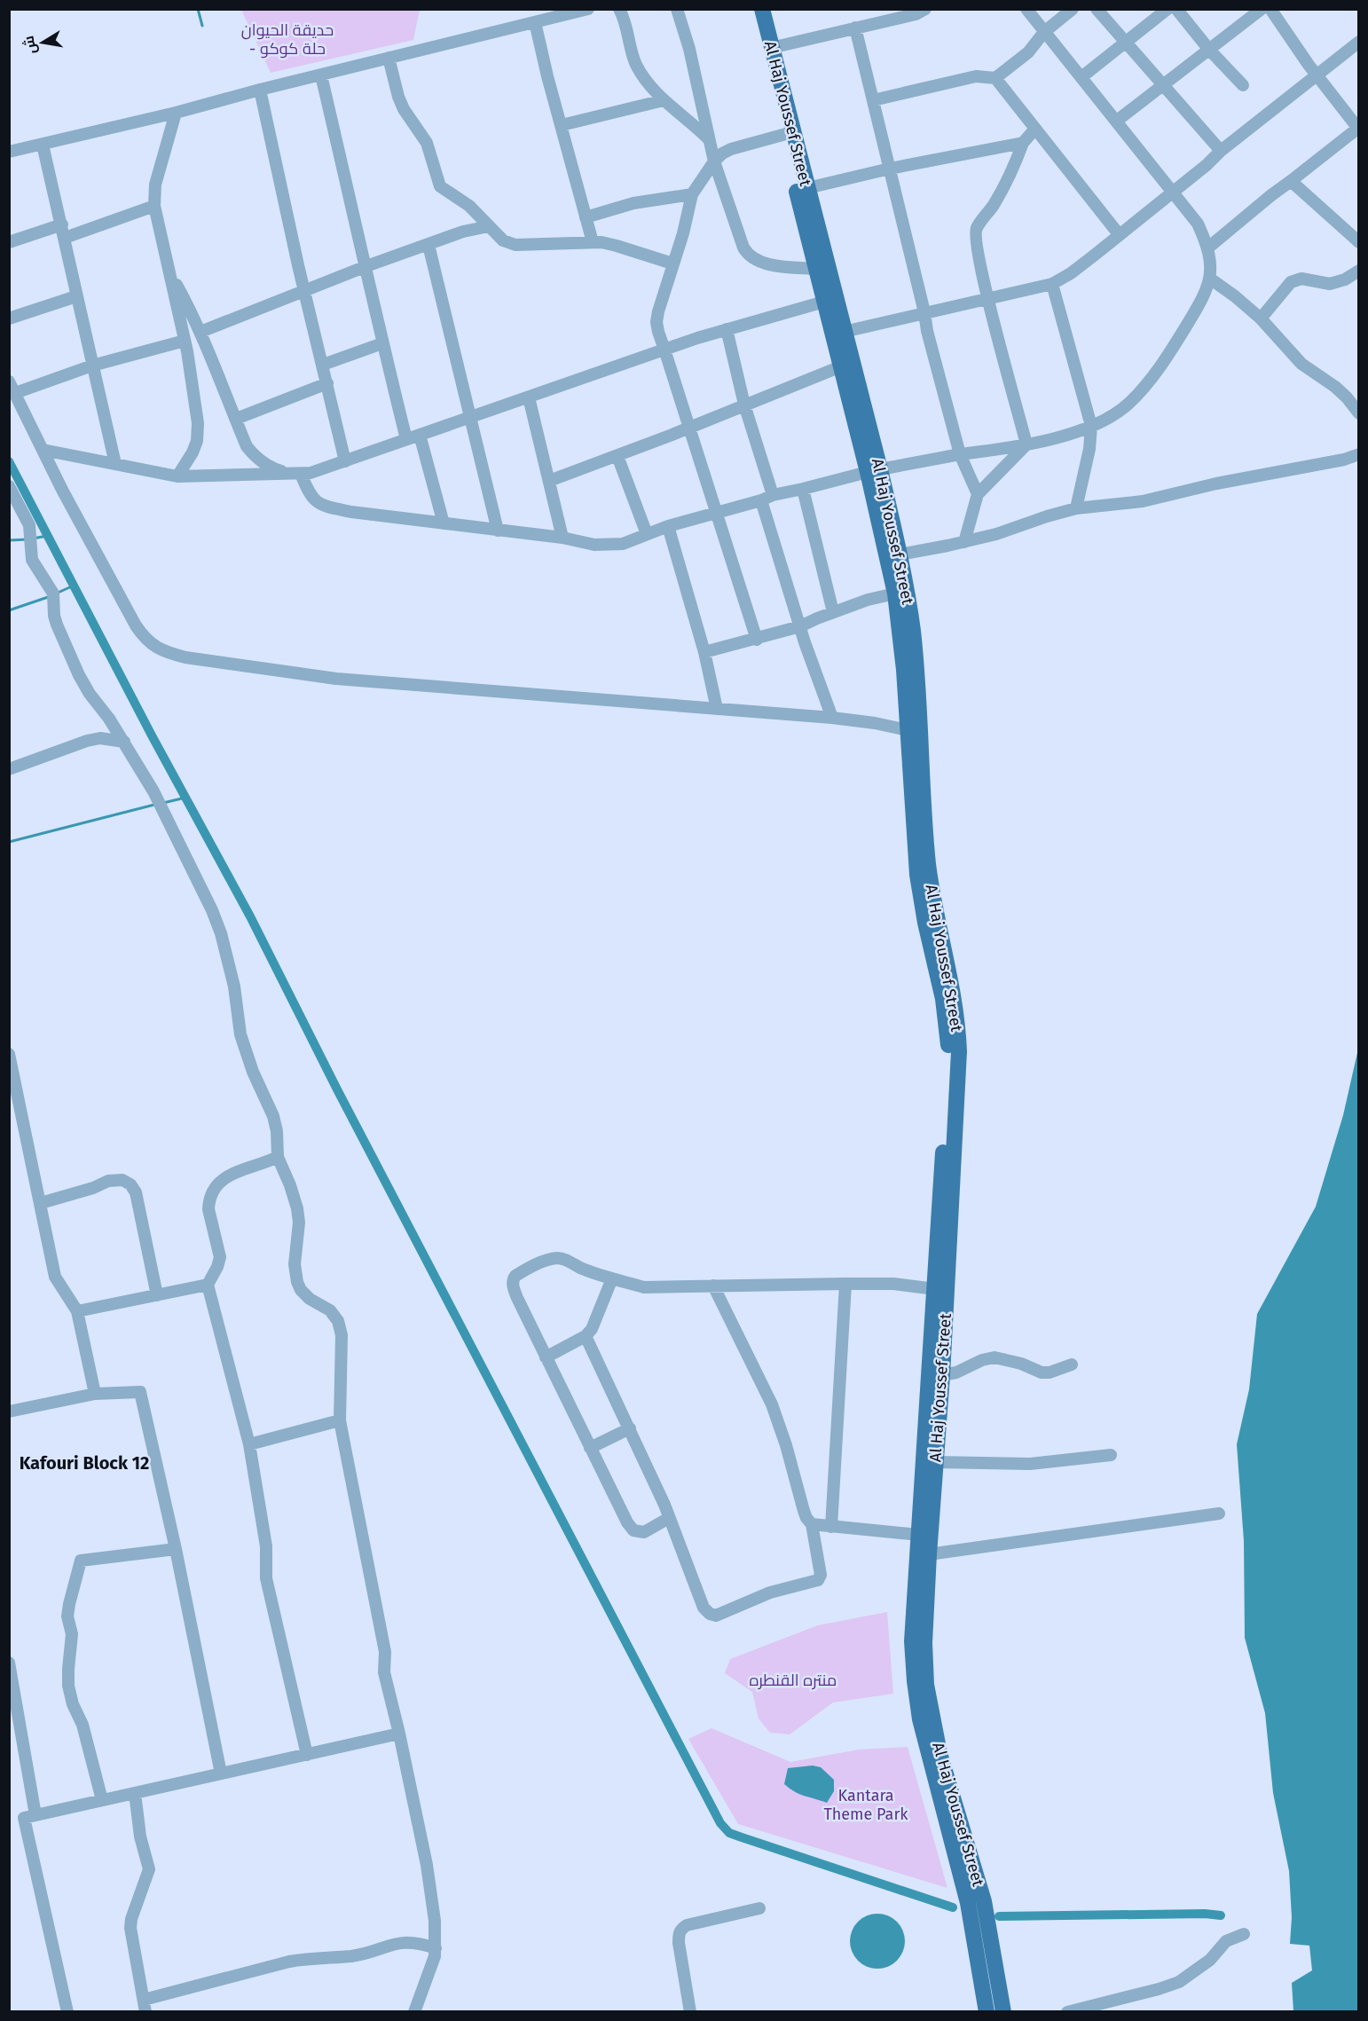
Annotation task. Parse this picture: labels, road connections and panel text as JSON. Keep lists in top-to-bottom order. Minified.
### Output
{"streets":{"main road":["Al Haj Youssef Street"]},"districts":["Kafouri Block 12"],"parks":["حديقة الحيوان - حلة كوكو","منتره القنطره","Kantara Theme Park"],"north":"left"}
